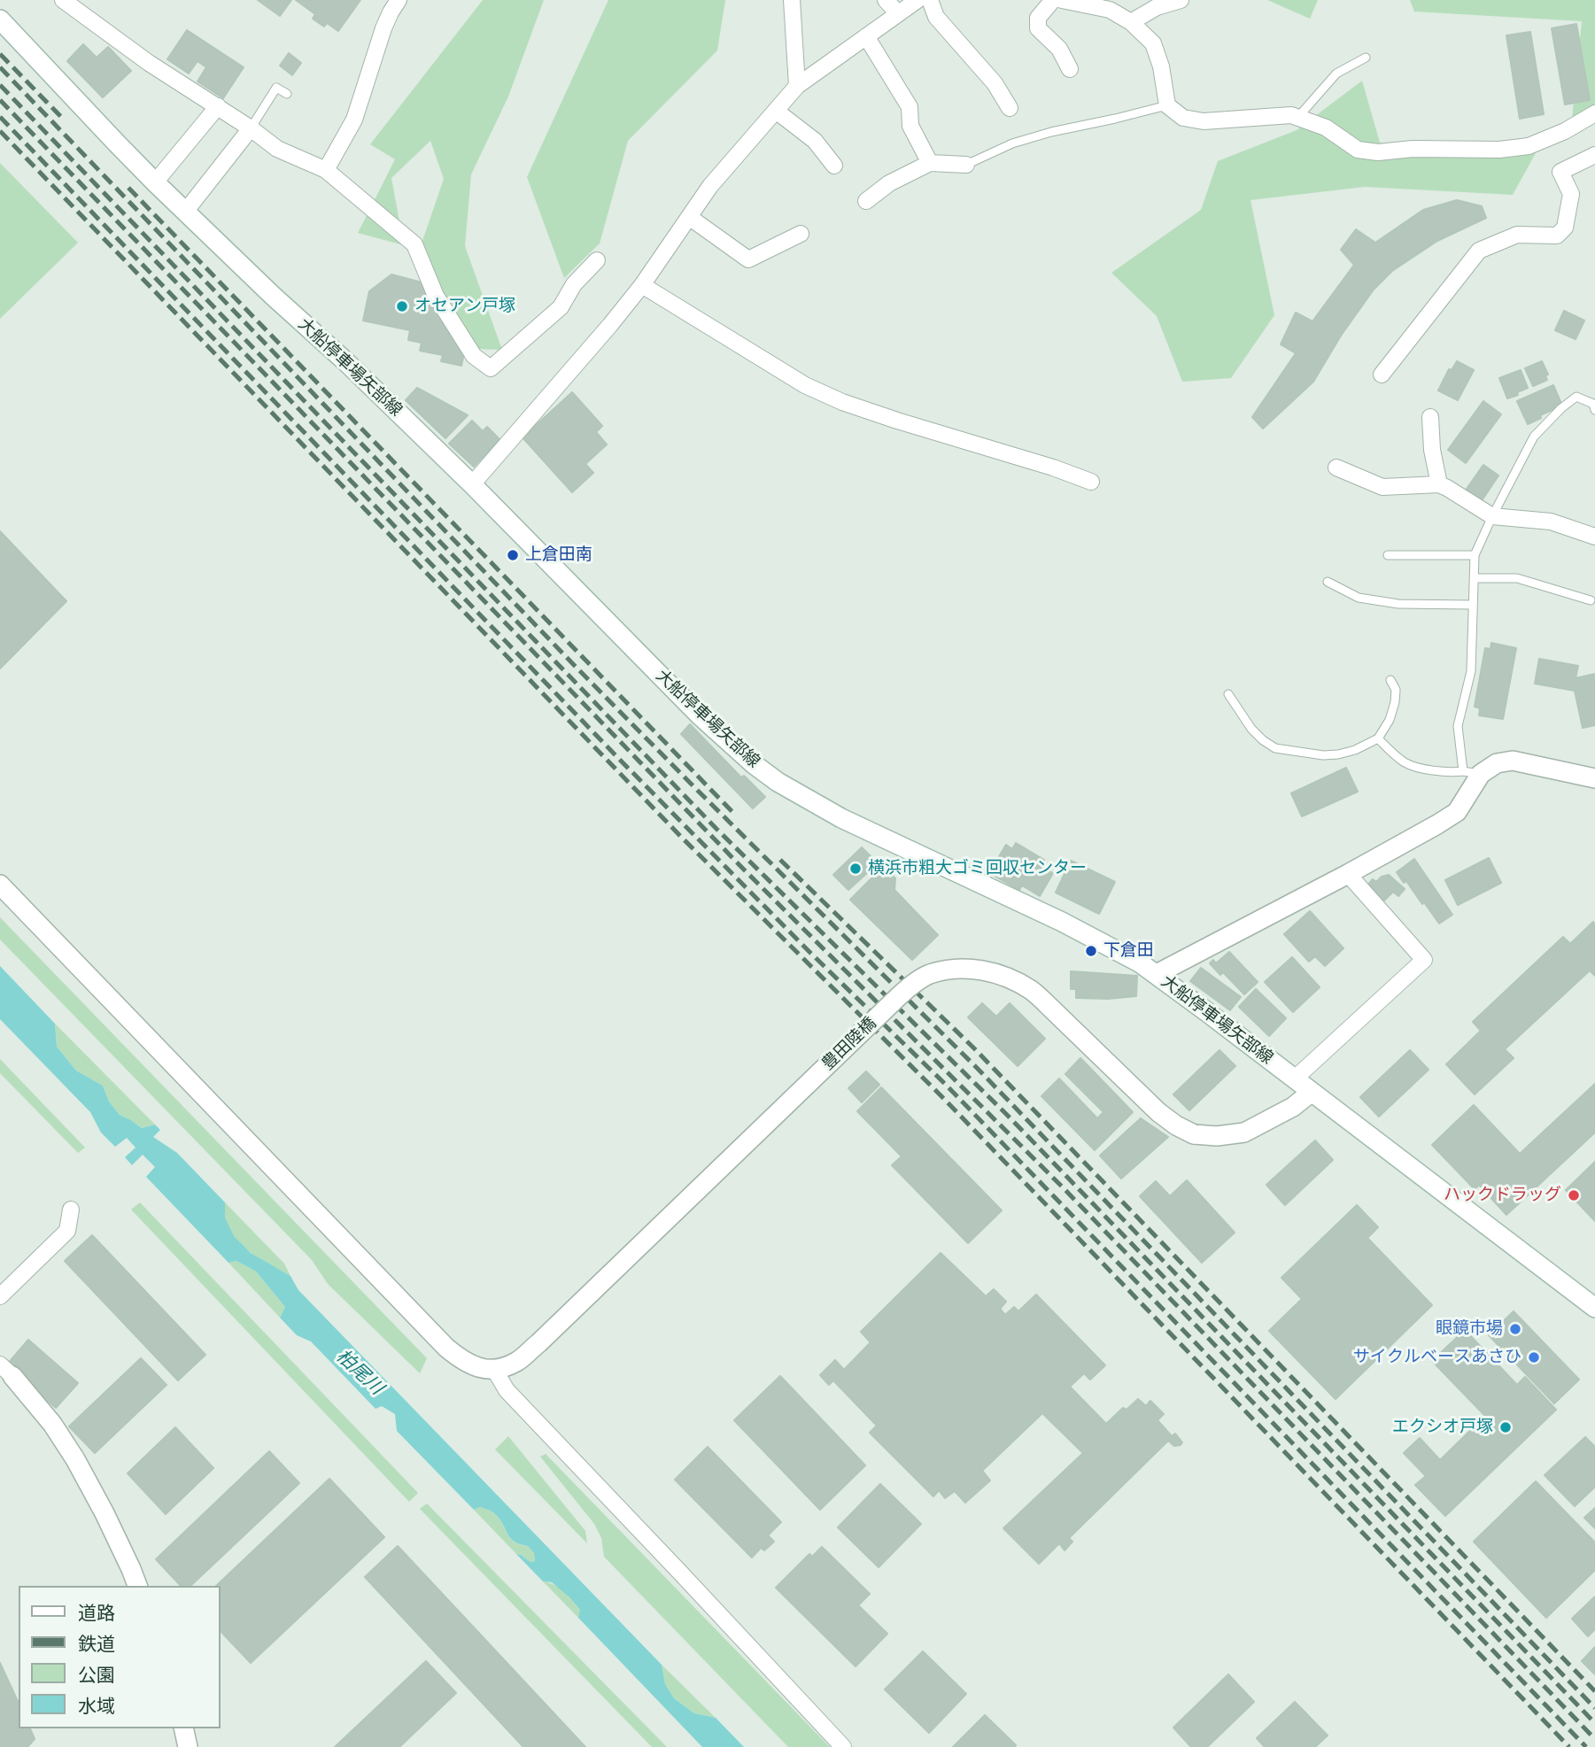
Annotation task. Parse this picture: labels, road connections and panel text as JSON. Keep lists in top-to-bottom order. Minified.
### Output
{"streets":{"street":["大船停車場矢部線","豊田陸橋"]},"crossings":[["大船停車場矢部線","豊田陸橋"]],"water":["柏尾川"],"places":["オセアン戸塚","上倉田南","横浜市粗大ゴミ回収センター","下倉田","ハックドラッグ","眼鏡市場","サイクルベースあさひ","エクシオ戸塚"],"legend":["道路","鉄道","公園","水域"]}
